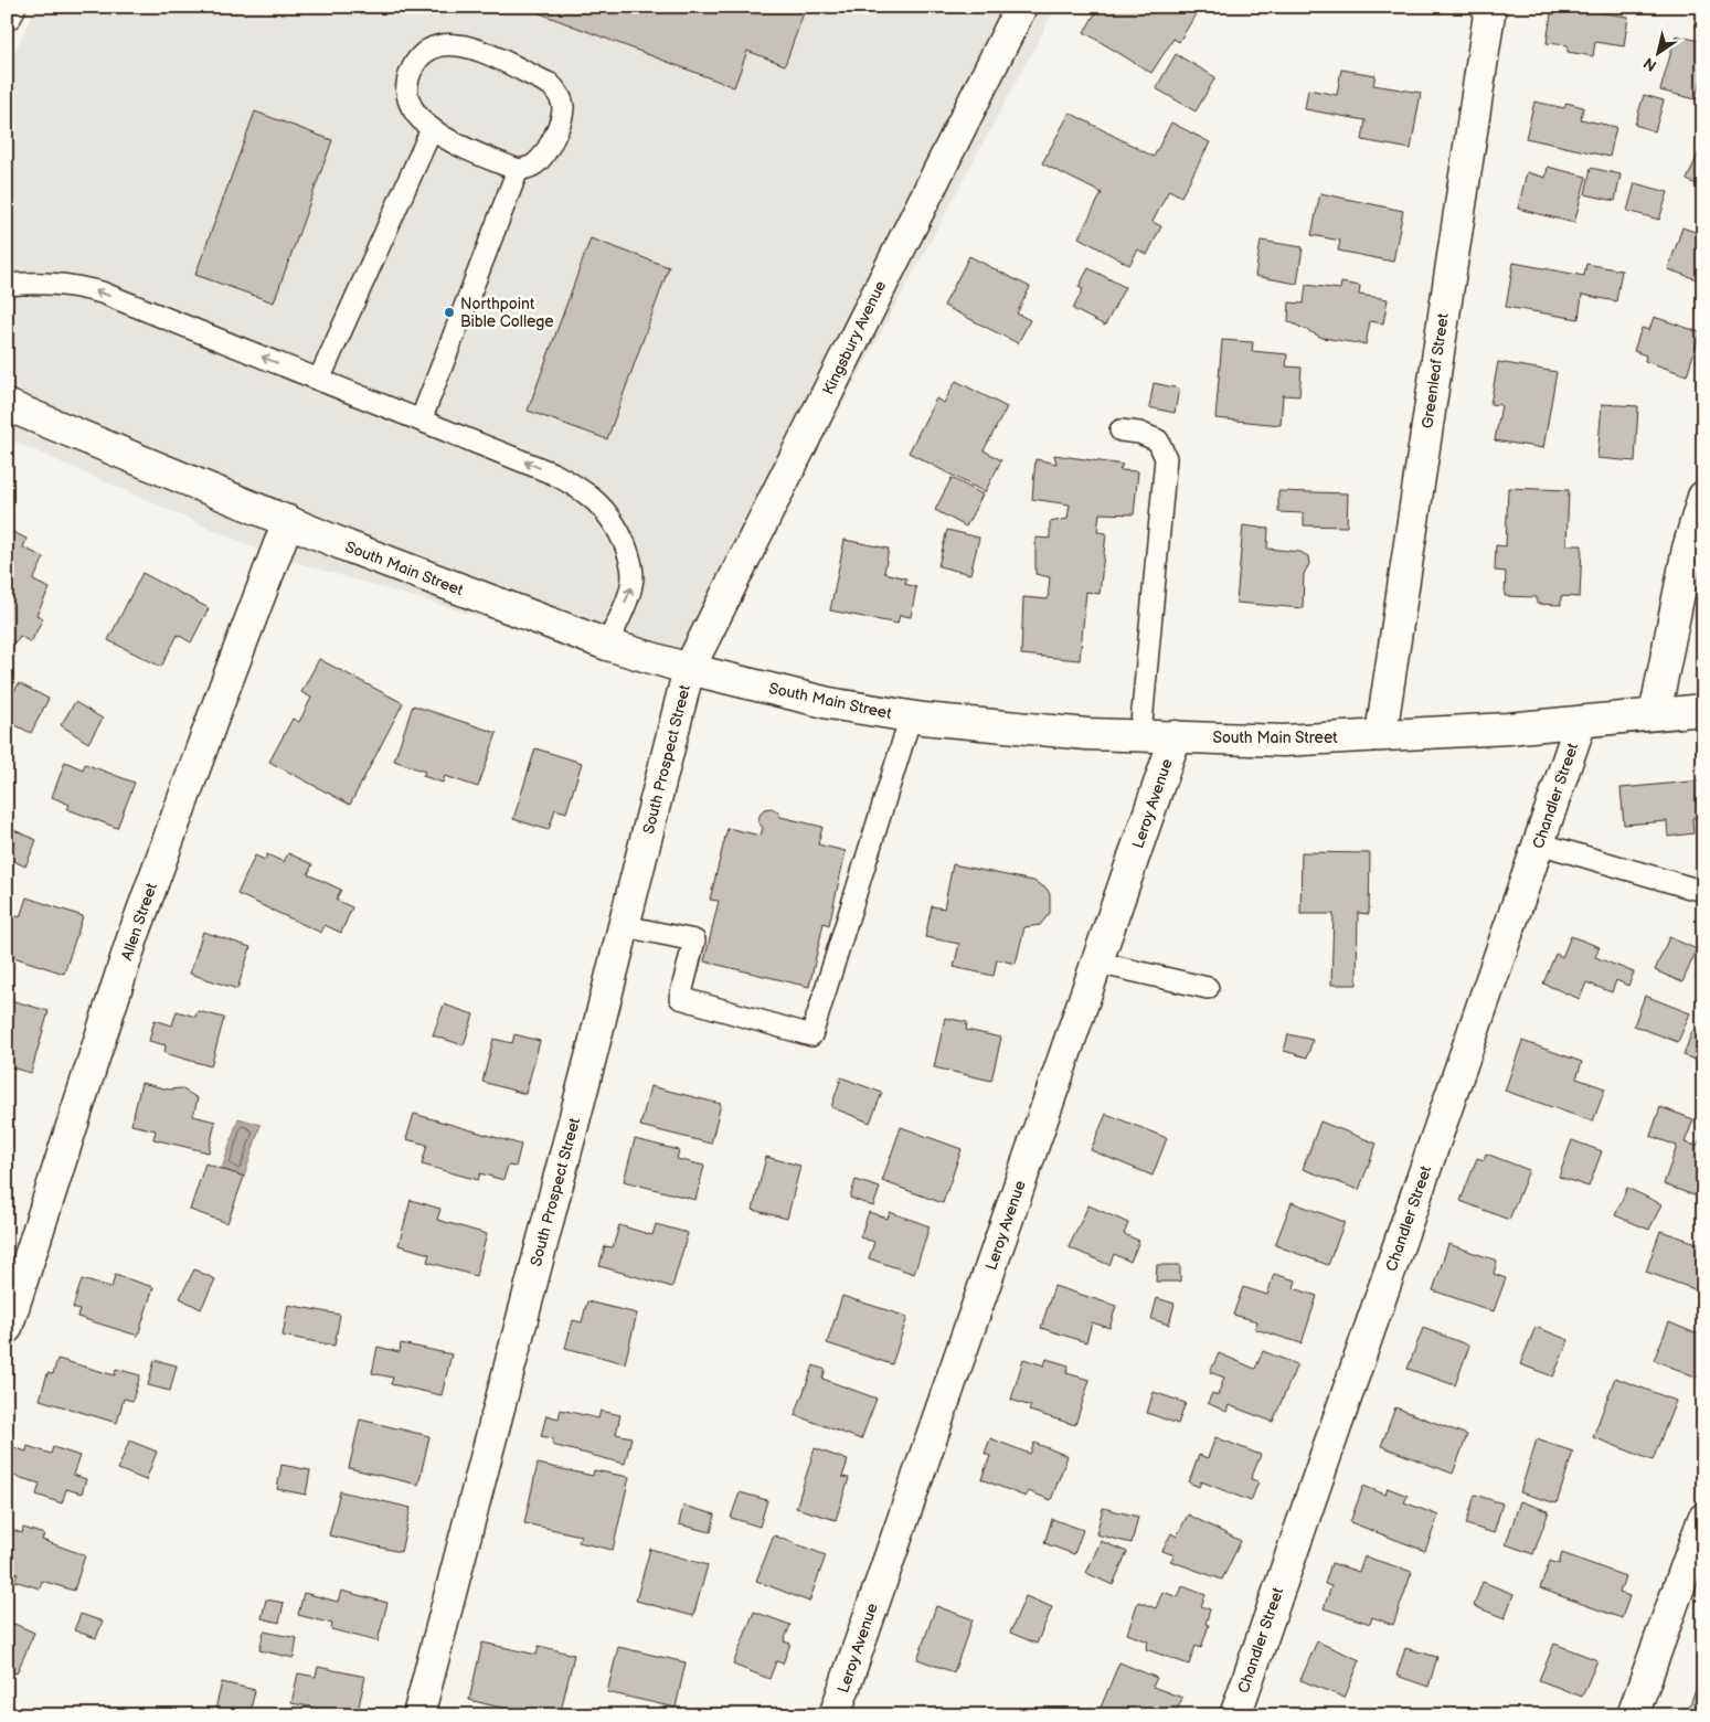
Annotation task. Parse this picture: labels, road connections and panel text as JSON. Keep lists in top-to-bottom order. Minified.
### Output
{"streets":{"street":["Kingsbury Avenue","Greenleaf Street","South Main Street","South Prospect Street","Chandler Street","Leroy Avenue","Allen Street"]},"crossings":[["Kingsbury Avenue","South Main Street"],["Kingsbury Avenue","South Prospect Street"],["Greenleaf Street","South Main Street"],["South Main Street","South Prospect Street"],["South Main Street","Chandler Street"],["South Main Street","Leroy Avenue"],["South Main Street","Allen Street"]],"places":["Northpoint Bible College"],"north":"bottom left"}
